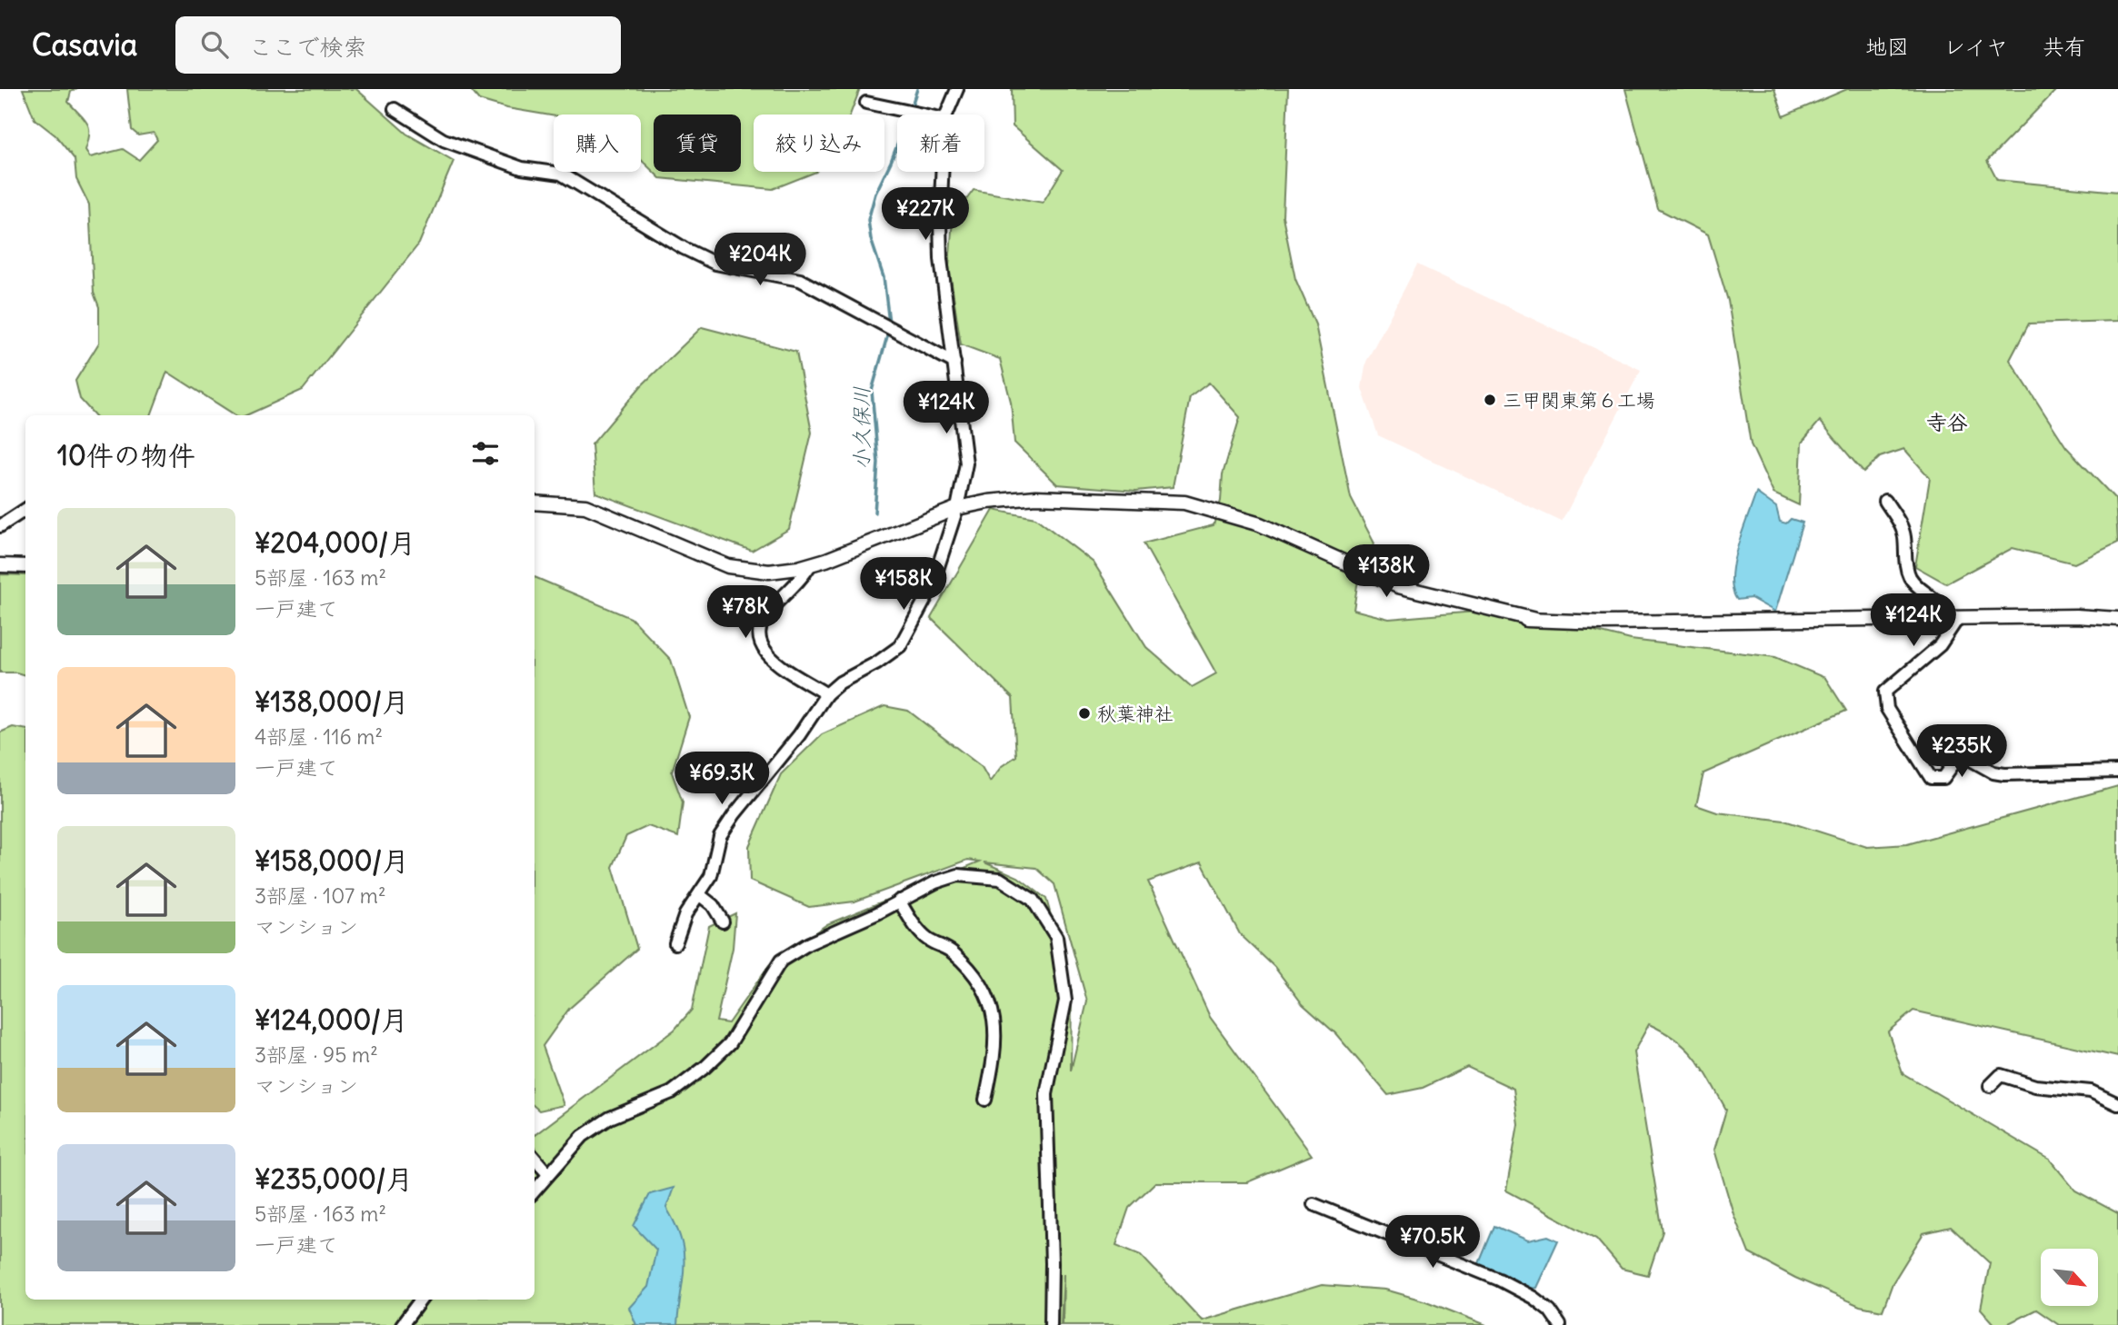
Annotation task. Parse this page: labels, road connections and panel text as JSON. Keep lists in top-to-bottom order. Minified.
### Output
{"districts":["寺谷"],"water":["小久保川"],"places":["三甲関東第６工場","秋葉神社"],"north":"bottom right","page":{"header":"Casavia","search":"ここで検索","nav":["地図","レイヤ","共有"],"chip":["購入","賃貸","絞り込み","新着"],"price":["¥227K","¥204K","¥124K","¥138K","¥158K","¥78K","¥124K","¥235K","¥69.3K","¥70.5K"],"heading":"10件の物件","list":[{"name":"¥204,000/月","note":"5部屋 · 163 m² · 一戸建て"},{"name":"¥138,000/月","note":"4部屋 · 116 m² · 一戸建て"},{"name":"¥158,000/月","note":"3部屋 · 107 m² · マンション"},{"name":"¥124,000/月","note":"3部屋 · 95 m² · マンション"},{"name":"¥235,000/月","note":"5部屋 · 163 m² · 一戸建て"}]}}
